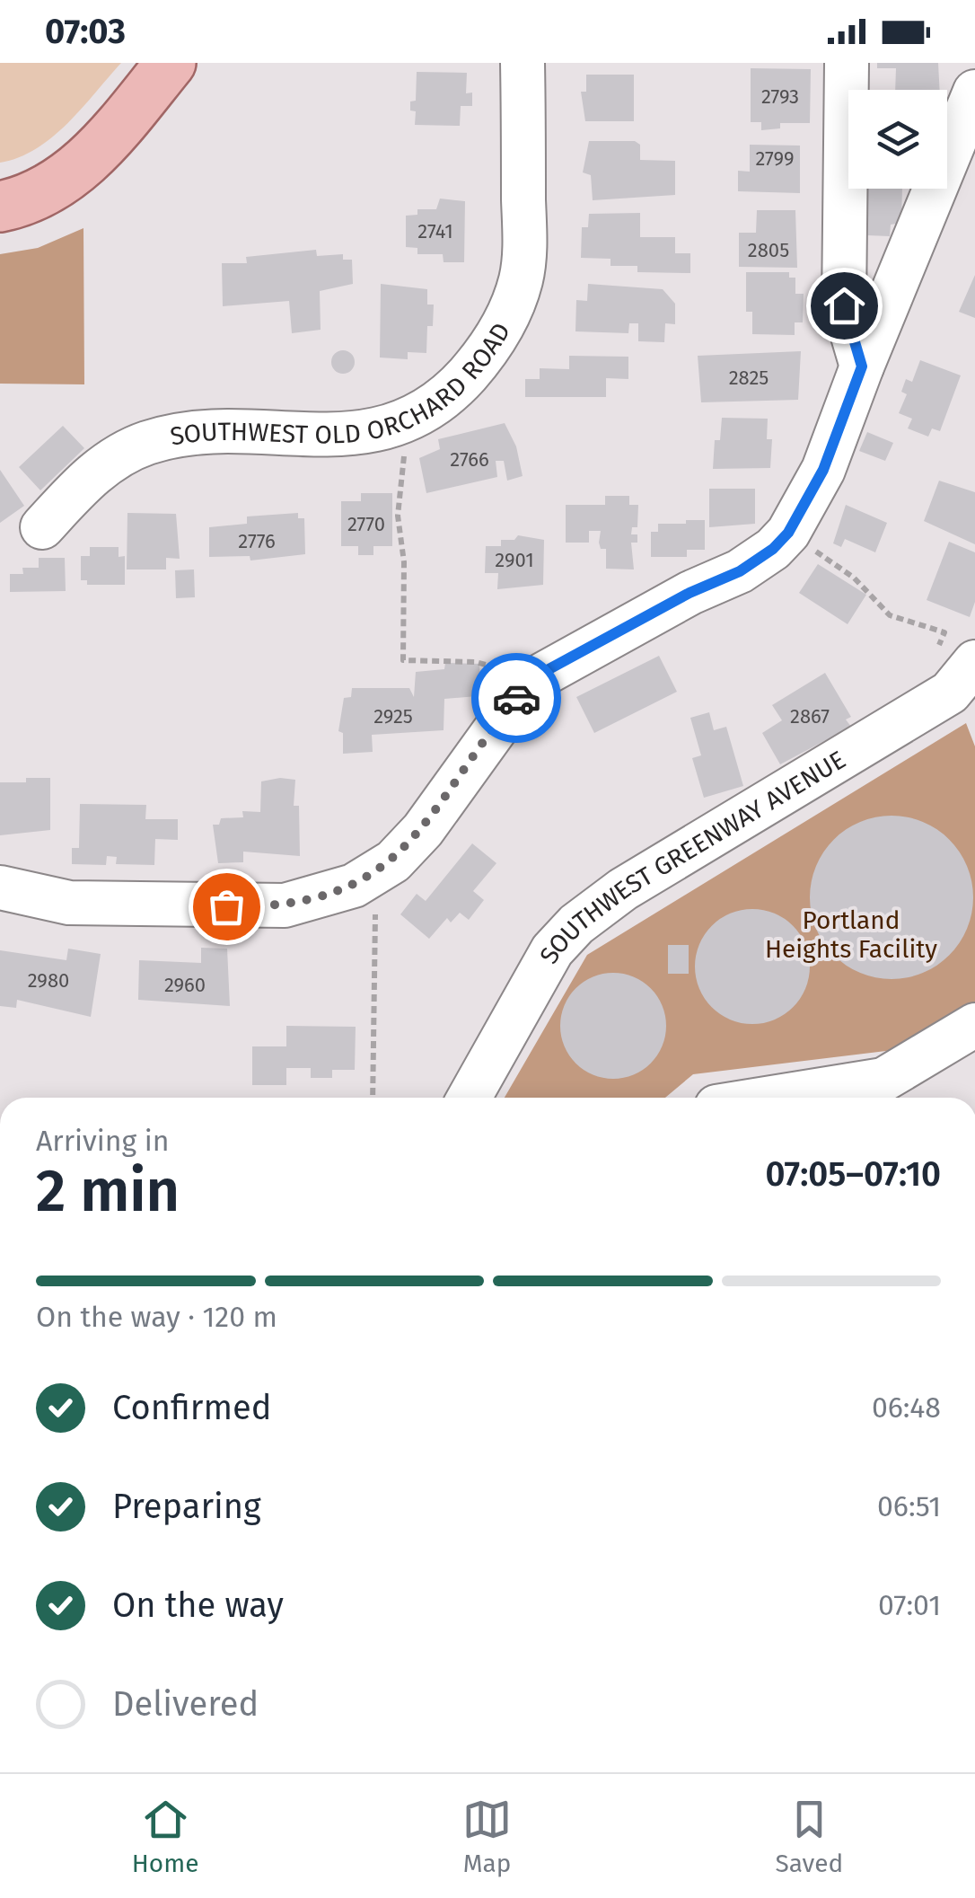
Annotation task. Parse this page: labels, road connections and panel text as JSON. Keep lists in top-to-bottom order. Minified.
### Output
{"streets":{"street":["SOUTHWEST OLD ORCHARD ROAD","SOUTHWEST GREENWAY AVENUE"]},"parks":["Portland Heights Facility"],"house_numbers":["2793","2799","2741","2805","2825","2766","2770","2776","2901","2925","2867","2980","2960"],"page":{"status":"07:03","heading":["2 min","Arriving in","07:05–07:10"],"bar":"On the way · 120 m","list":[["Confirmed","06:48"],["Preparing","06:51"],["On the way","07:01"],"Delivered"],"tabs":["Home","Map","Saved"]}}
